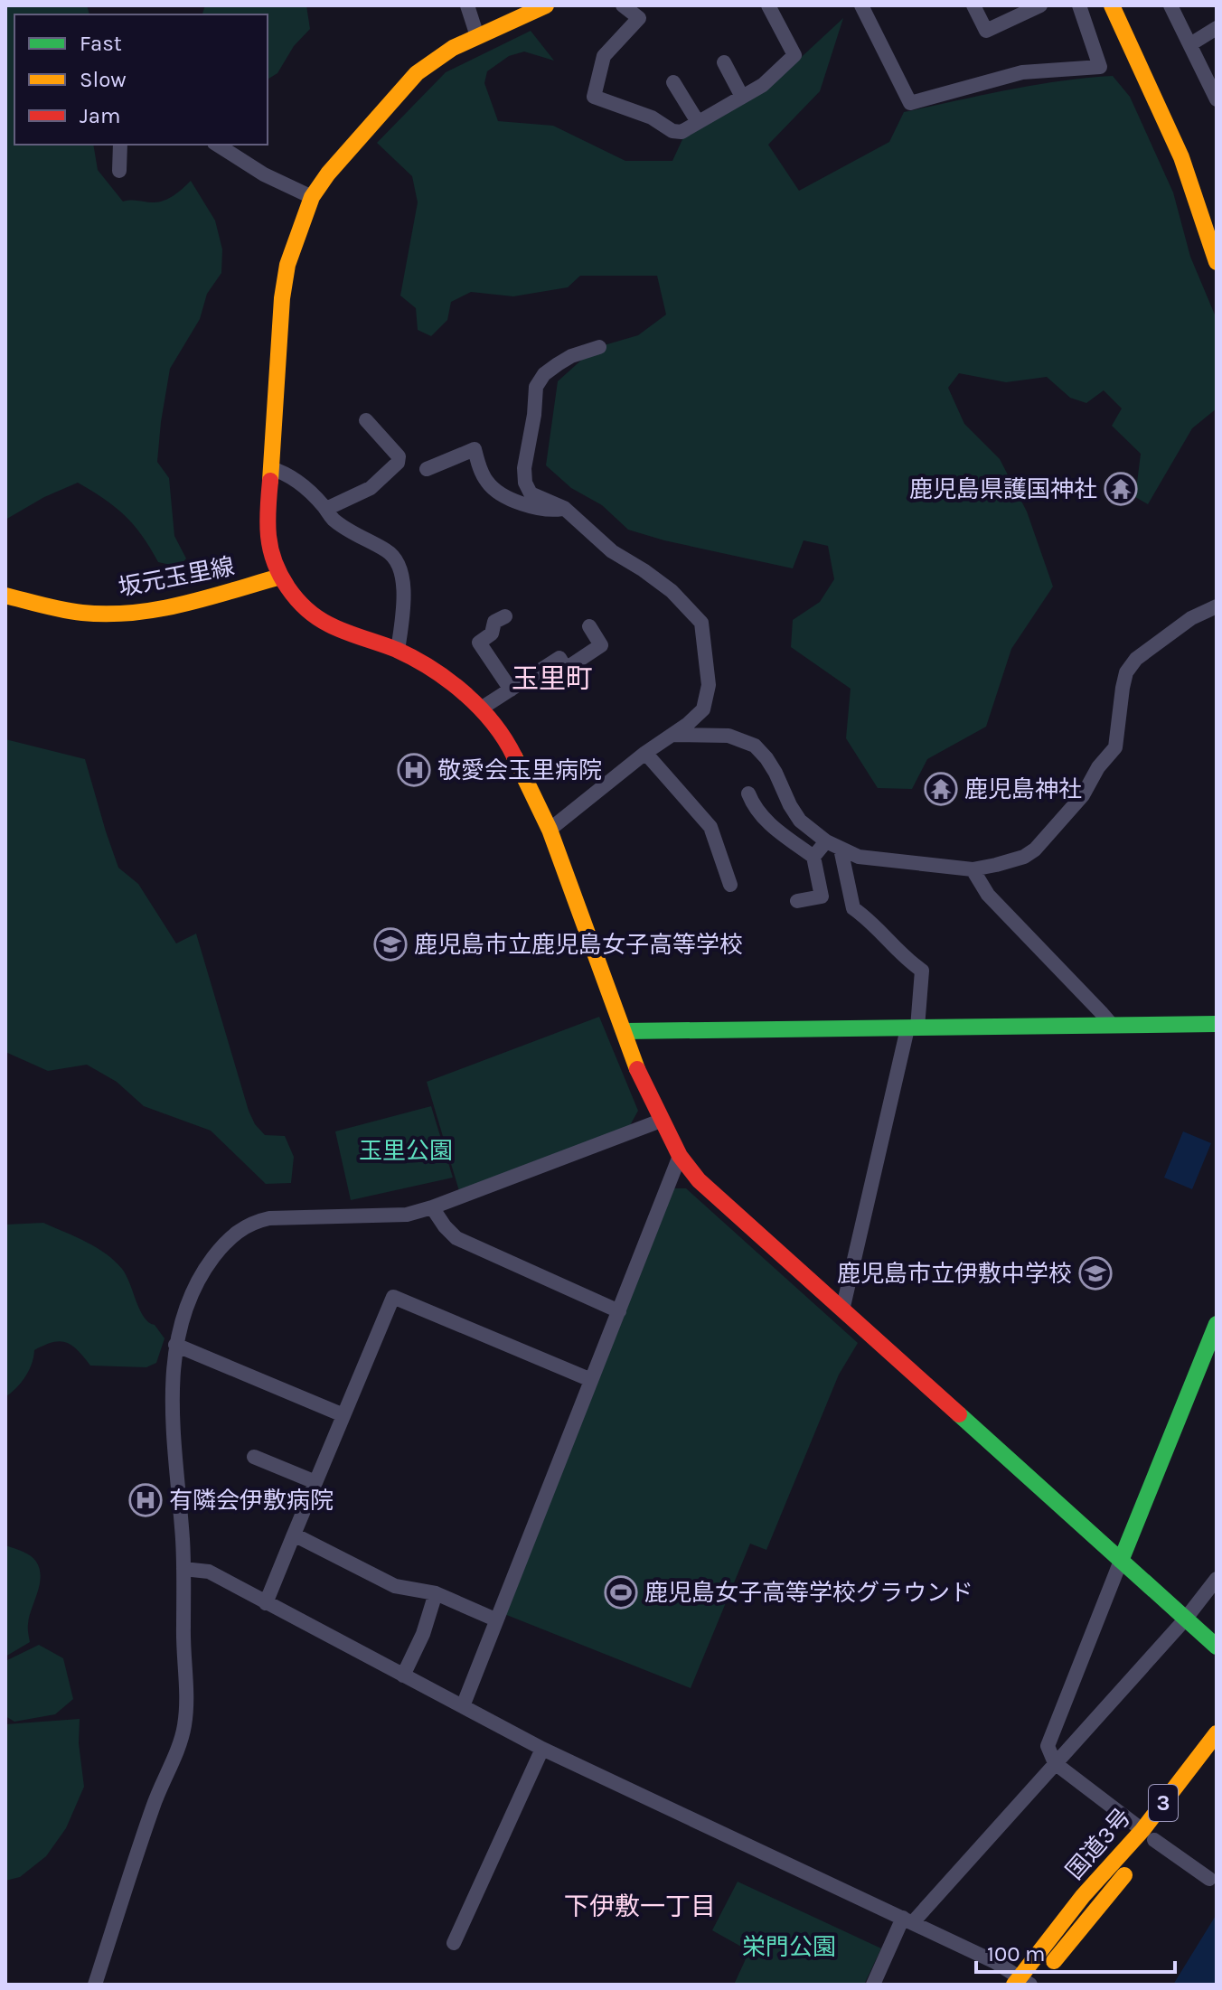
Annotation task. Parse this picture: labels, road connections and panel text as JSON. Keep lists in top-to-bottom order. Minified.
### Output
{"streets":{"main road":["坂元玉里線","3","国道3号"]},"districts":["玉里町","下伊敷一丁目"],"parks":["玉里公園","栄門公園"],"places":{"temple":["鹿児島県護国神社","鹿児島神社"],"hospital":["敬愛会玉里病院","有隣会伊敷病院"],"school or university":["鹿児島市立鹿児島女子高等学校","鹿児島市立伊敷中学校"],"sports":["鹿児島女子高等学校グラウンド"]},"legend":["Fast","Slow","Jam"],"scale_bar":"100 m"}
